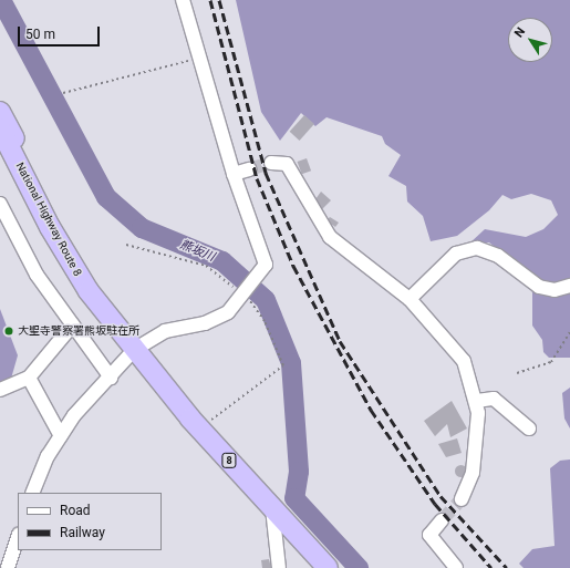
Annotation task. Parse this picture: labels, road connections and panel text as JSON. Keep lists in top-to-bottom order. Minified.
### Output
{"streets":{"highway":["National Highway Route 8","8"]},"water":["熊坂川"],"places":["大聖寺警察署熊坂駐在所"],"legend":["Road","Railway"],"scale_bar":"50 m","north":"top left"}
